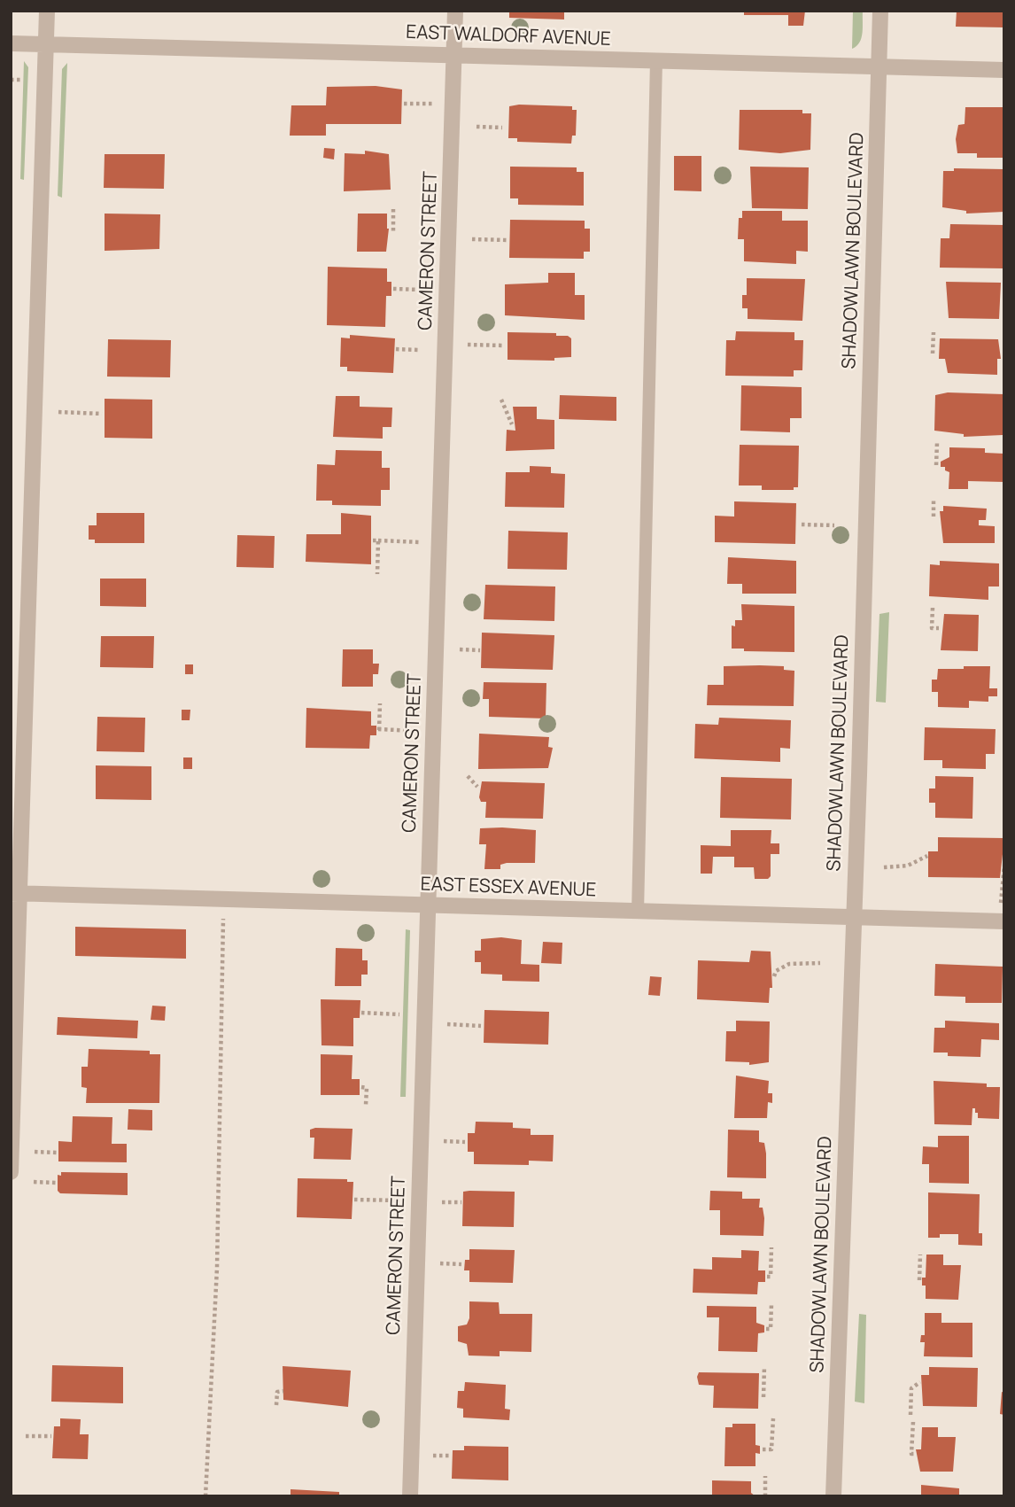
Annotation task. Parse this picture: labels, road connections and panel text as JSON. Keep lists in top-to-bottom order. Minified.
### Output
{"streets":{"street":["EAST WALDORF AVENUE","CAMERON STREET","SHADOWLAWN BOULEVARD","EAST ESSEX AVENUE"]},"crossings":[["EAST WALDORF AVENUE","CAMERON STREET"],["EAST WALDORF AVENUE","SHADOWLAWN BOULEVARD"],["CAMERON STREET","EAST ESSEX AVENUE"],["SHADOWLAWN BOULEVARD","EAST ESSEX AVENUE"]]}
